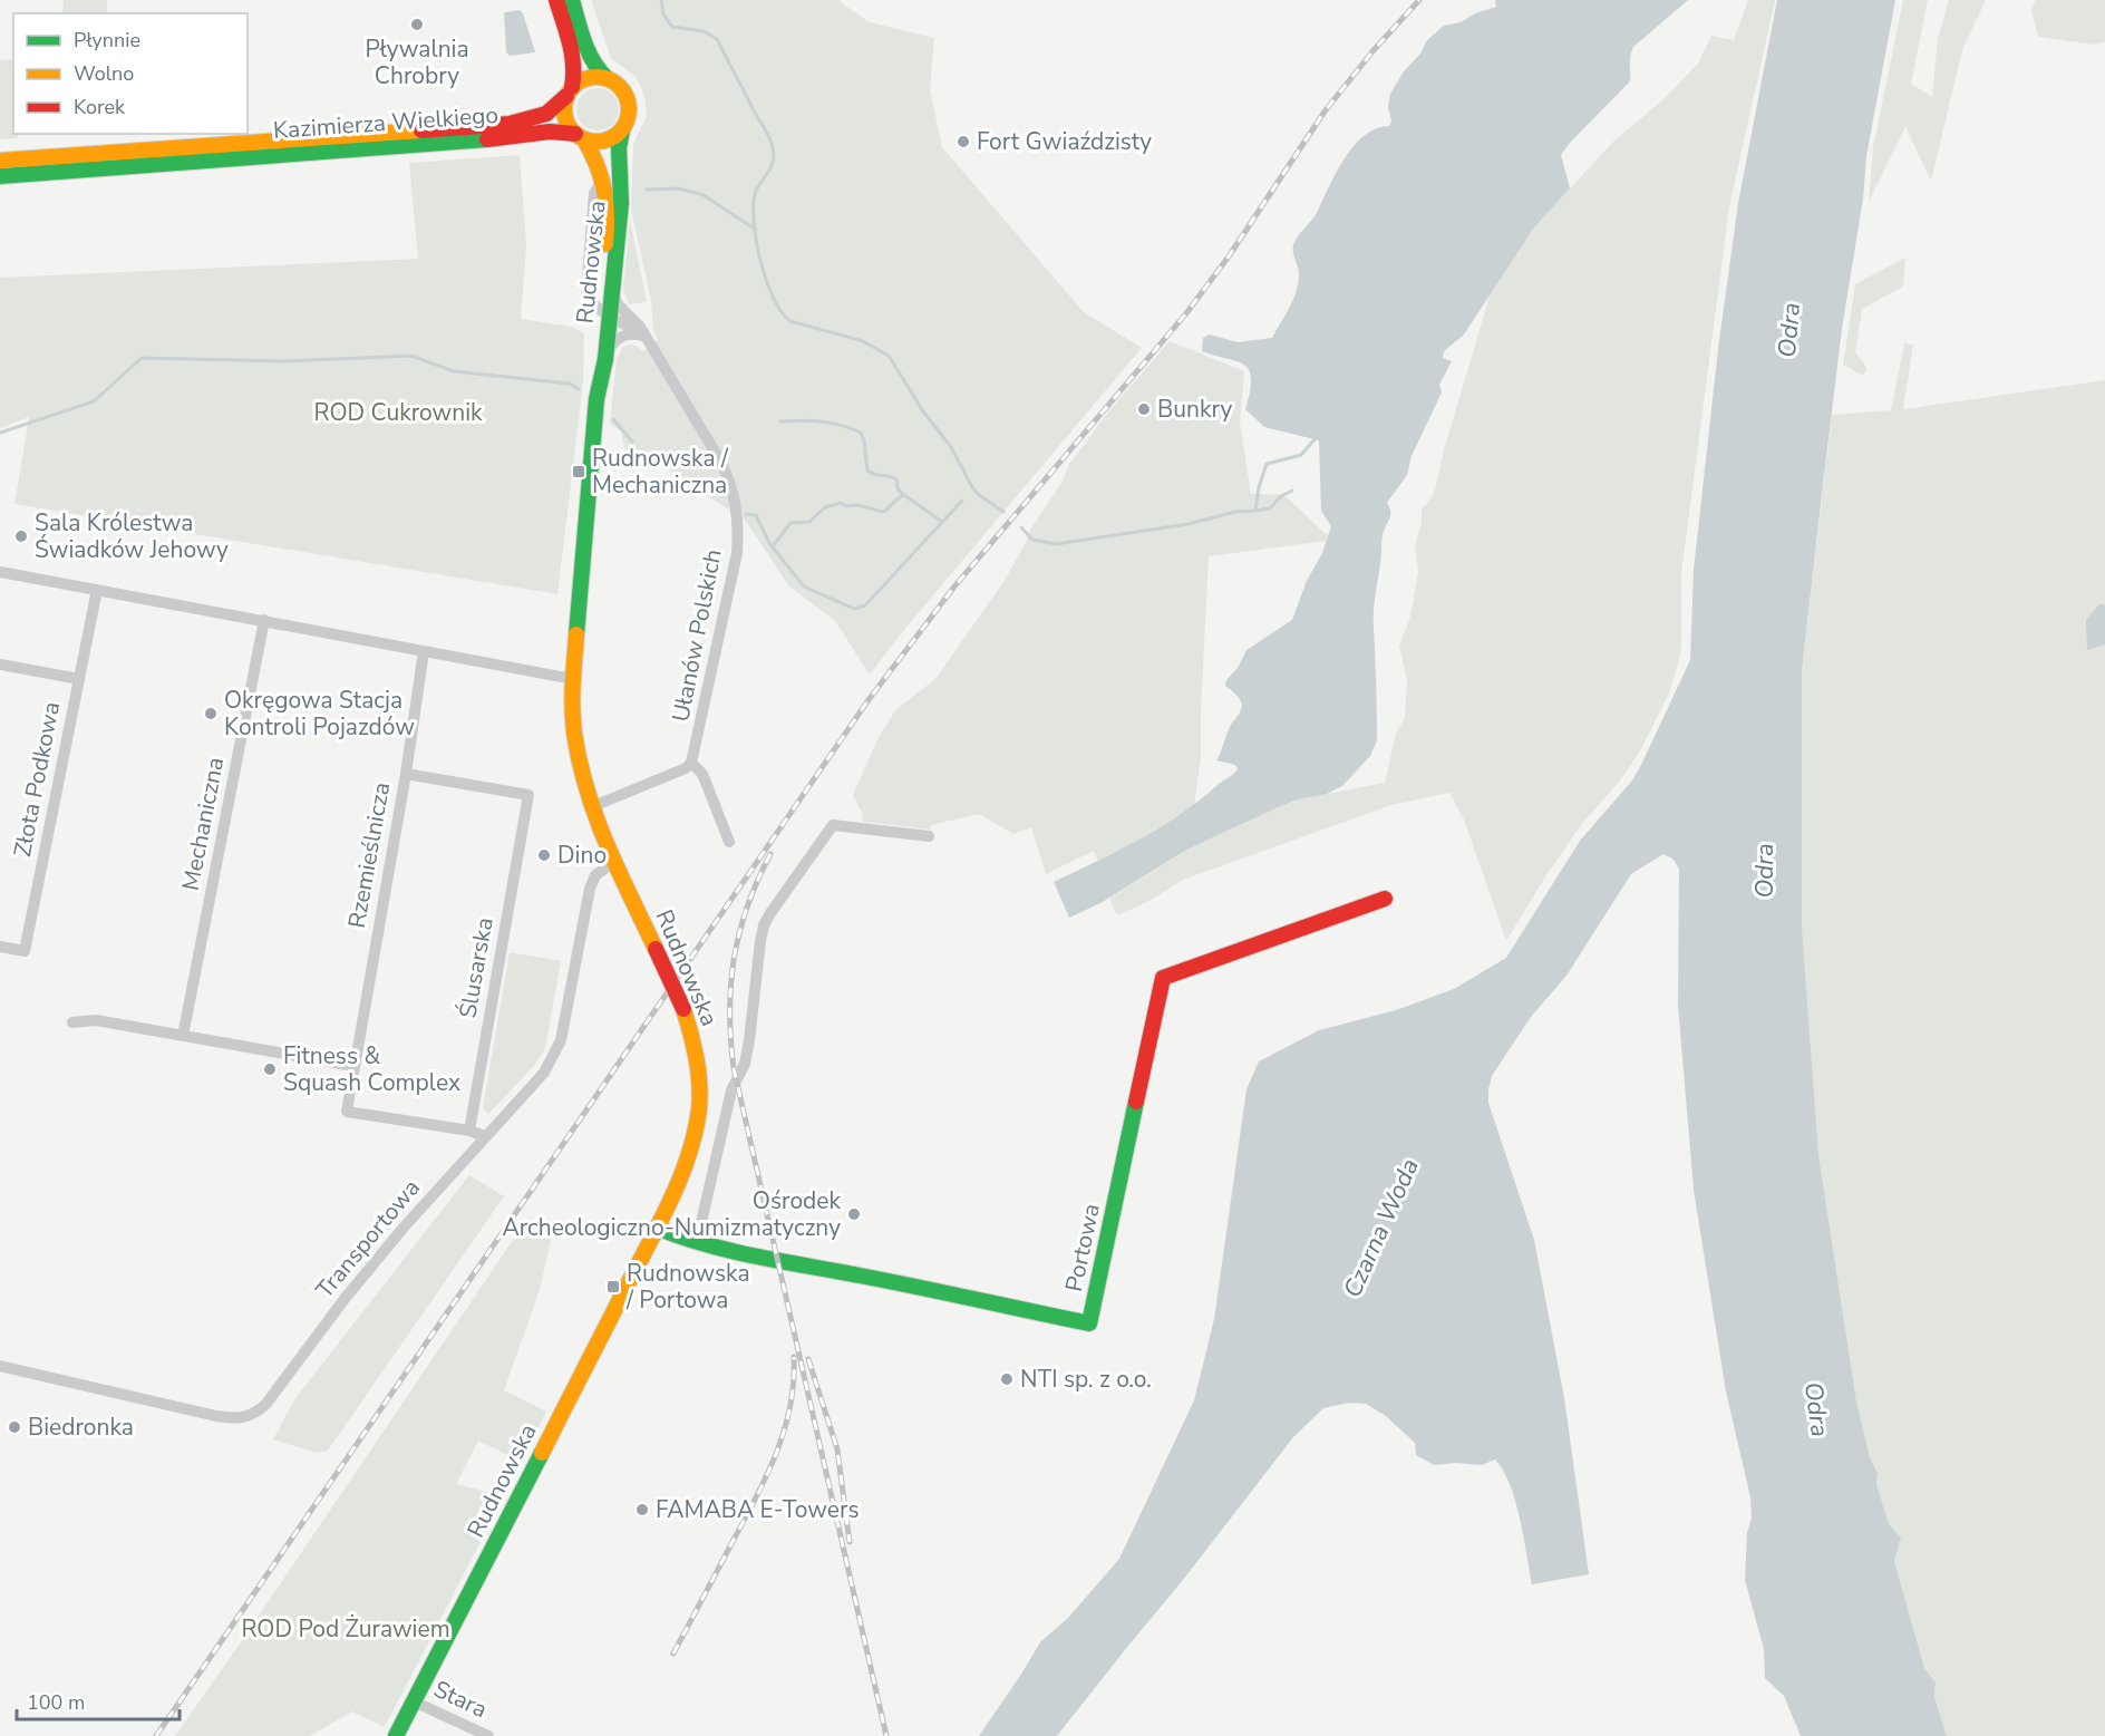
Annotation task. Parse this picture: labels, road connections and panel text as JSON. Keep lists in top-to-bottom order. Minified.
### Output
{"streets":{"main road":["Kazimierza Wielkiego","Rudnowska","Portowa"],"street":["Ułanów Polskich","Złota Podkowa","Mechaniczna","Rzemieślnicza","Ślusarska","Transportowa","Stara"]},"crossings":[["Kazimierza Wielkiego","Rudnowska"],["Rudnowska","Ułanów Polskich"],["Rudnowska","Transportowa"],["Rudnowska","Portowa"],["Rudnowska","Stara"],["Rzemieślnicza","Ślusarska"]],"water":["Odra","Czarna Woda"],"parks":["ROD Cukrownik","ROD Pod Żurawiem"],"places":{"other":["Pływalnia Chrobry","Fort Gwiaździsty","Bunkry","Sala Królestwa Świadków Jehowy","Okręgowa Stacja Kontroli Pojazdów","Dino","Fitness & Squash Complex","Ośrodek Archeologiczno-Numizmatyczny","NTI sp. z o.o.","Biedronka","FAMABA E-Towers"],"transit":["Rudnowska / Mechaniczna","Rudnowska / Portowa"]},"legend":["Płynnie","Wolno","Korek"],"scale_bar":"100 m"}
